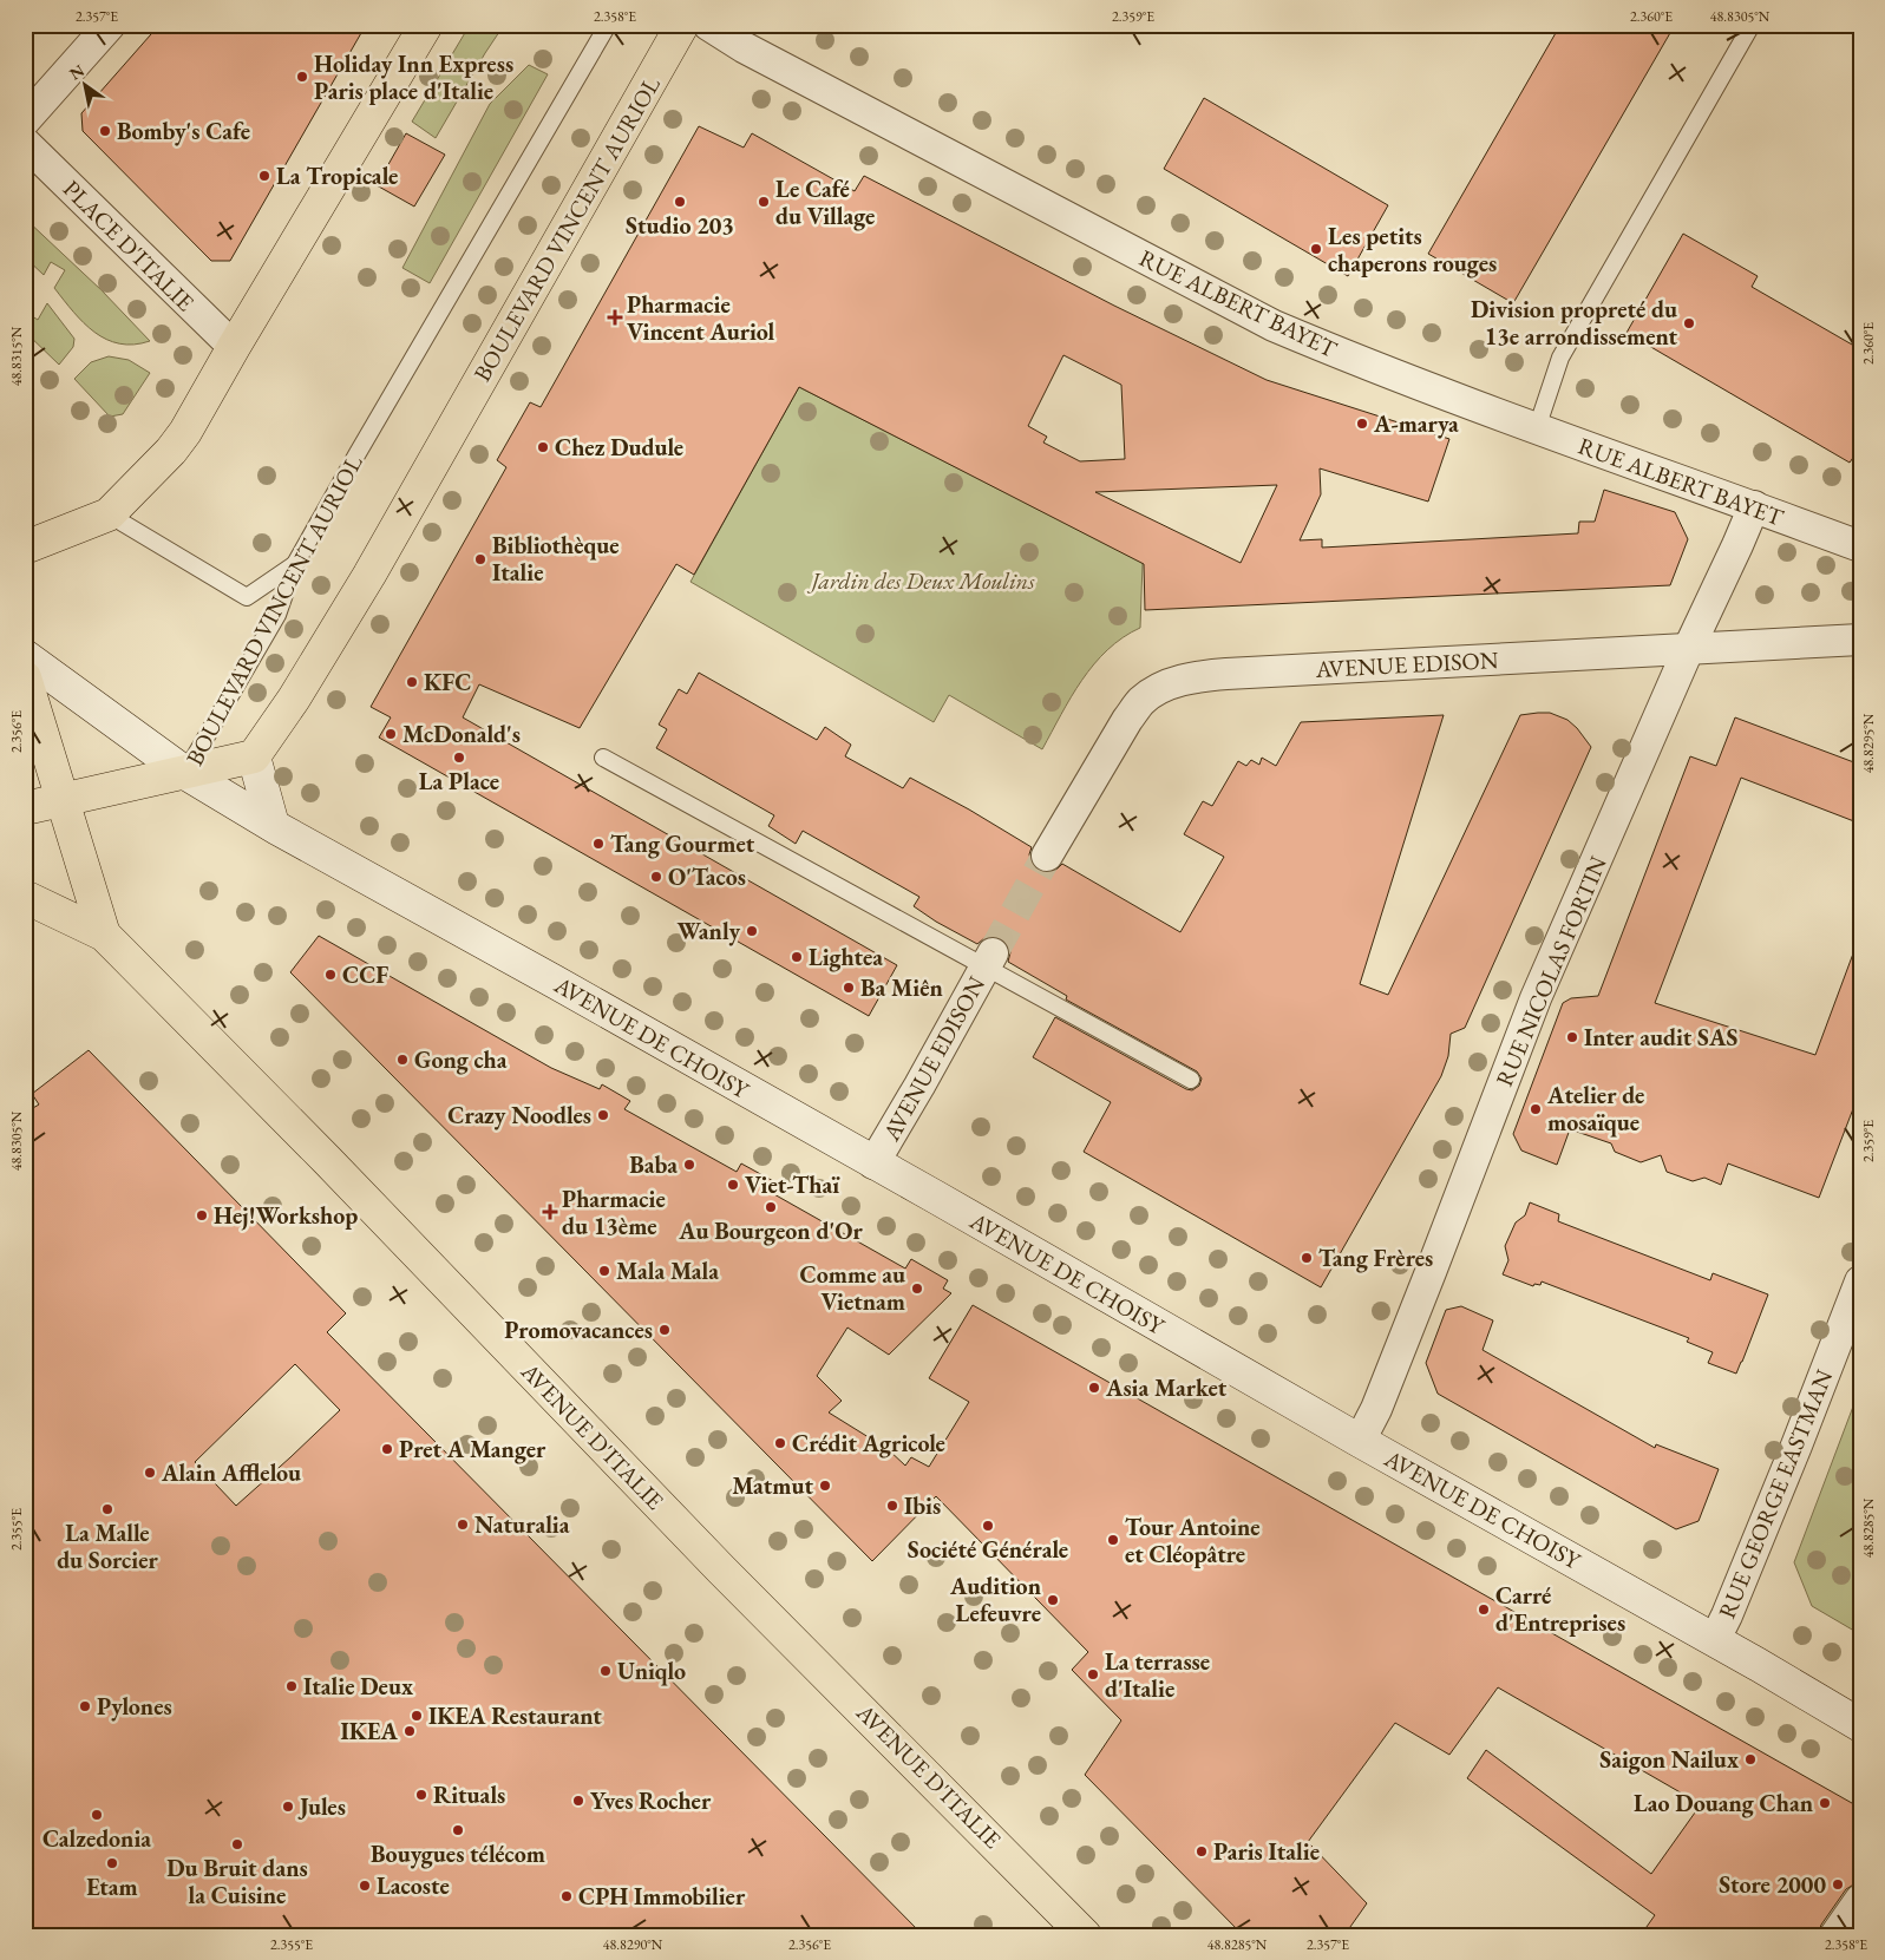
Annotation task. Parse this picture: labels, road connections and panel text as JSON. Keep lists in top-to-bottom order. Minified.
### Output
{"streets":{"main road":["BOULEVARD VINCENT AURIOL","AVENUE DE CHOISY","AVENUE D'ITALIE"],"street":["PLACE D'ITALIE","RUE ALBERT BAYET","AVENUE EDISON","RUE NICOLAS FORTIN","RUE GEORGE EASTMAN"]},"crossings":[["BOULEVARD VINCENT AURIOL","AVENUE DE CHOISY"],["RUE ALBERT BAYET","RUE NICOLAS FORTIN"],["AVENUE EDISON","RUE NICOLAS FORTIN"],["AVENUE EDISON","AVENUE DE CHOISY"],["RUE NICOLAS FORTIN","AVENUE DE CHOISY"],["AVENUE DE CHOISY","RUE GEORGE EASTMAN"]],"parks":["Jardin des Deux Moulins"],"places":{"other":["Holiday Inn Express Paris place d'Italie","Bomby's Cafe","La Tropicale","Studio 203","Le Café du Village","Les petits chaperons rouges","Division propreté du 13e arrondissement","A-marya","Chez Dudule","Bibliothèque Italie","KFC","McDonald's","La Place","Tang Gourmet","O'Tacos","Wanly","Lightea","CCF","Ba Miên","Inter audit SAS","Gong cha","Atelier de mosaïque","Crazy Noodles","Baba","Viet-Thaï","Au Bourgeon d'Or","Hej!Workshop","Tang Frères","Mala Mala","Comme au Vietnam","Promovacances","Asia Market","Crédit Agricole","Pret A Manger","Alain Afflelou","Matmut","Ibis","La Malle du Sorcier","Naturalia","Société Générale","Tour Antoine et Cléopâtre","Audition Lefeuvre","Carré d'Entreprises","Uniqlo","La terrasse d'Italie","Italie Deux","Pylones","IKEA Restaurant","IKEA","Saigon Nailux","Rituals","Yves Rocher","Lao Douang Chan","Jules","Calzedonia","Bouygues télécom","Du Bruit dans la Cuisine","Paris Italie","Etam","Store 2000","Lacoste","CPH Immobilier"],"health":["Pharmacie Vincent Auriol","Pharmacie du 13ème"]},"north":"top left","coordinates":["2.357°E","2.358°E","2.359°E","2.360°E","48.8305°N","48.8315°N","2.356°E","48.8295°N","48.8285°N","2.355°E","48.8290°N"]}
